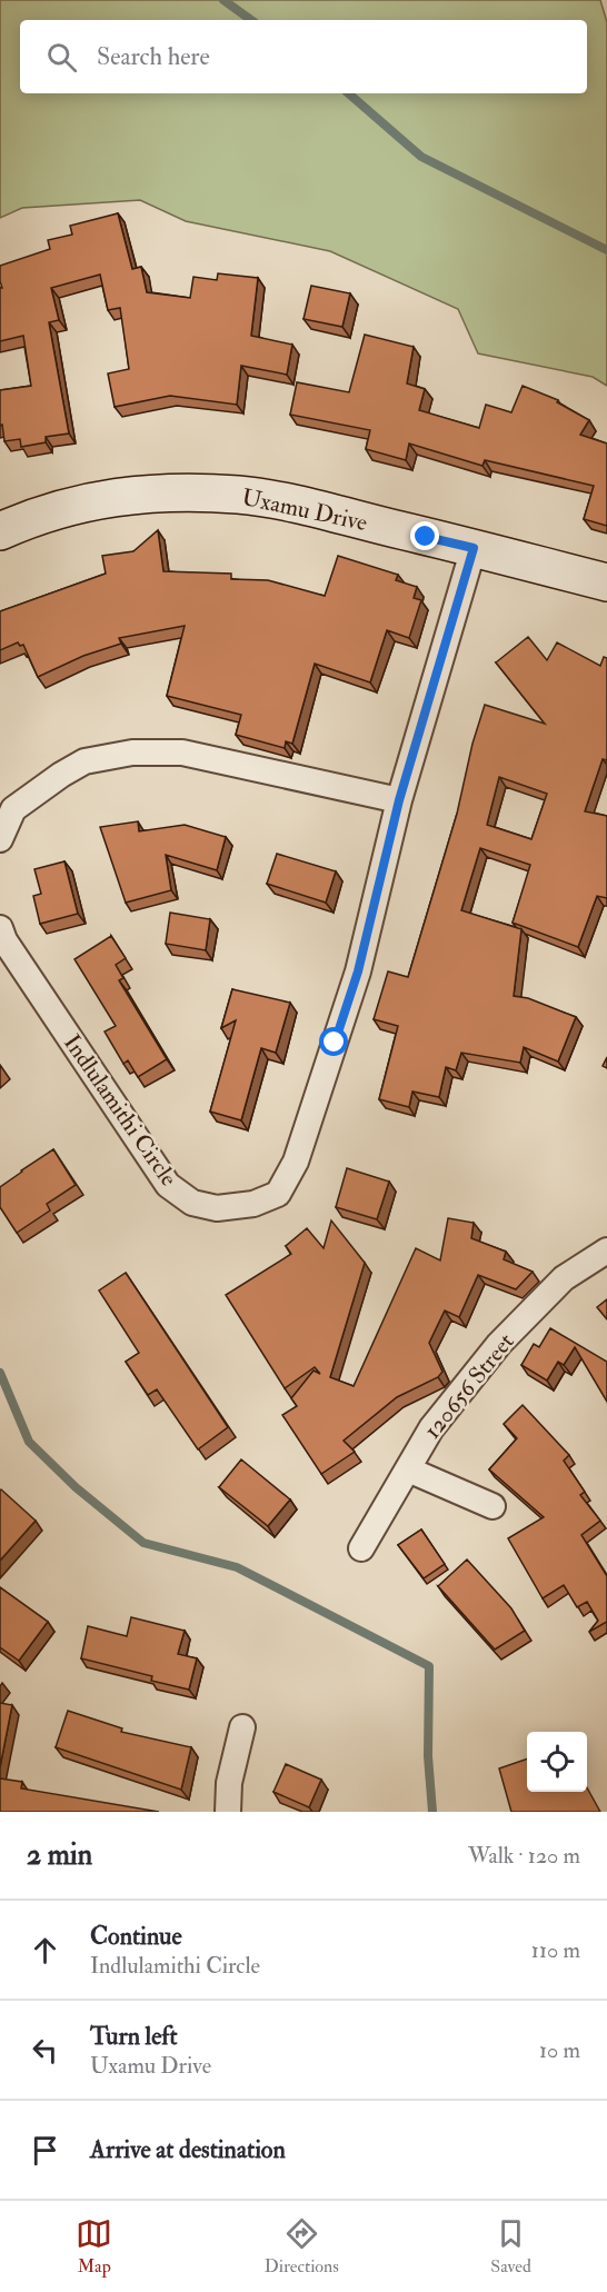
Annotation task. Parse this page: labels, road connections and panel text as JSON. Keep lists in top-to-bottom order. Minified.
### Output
{"streets":{"street":["Uxamu Drive","Indlulamithi Circle","120656 Street"]},"crossings":[["Uxamu Drive","Indlulamithi Circle"]],"page":{"search":"Search here","heading":["2 min","Walk · 120 m"],"list":[["Continue","Indlulamithi Circle","110 m"],["Turn left","Uxamu Drive","10 m"],"Arrive at destination"],"nav":["Map","Directions","Saved"]}}
